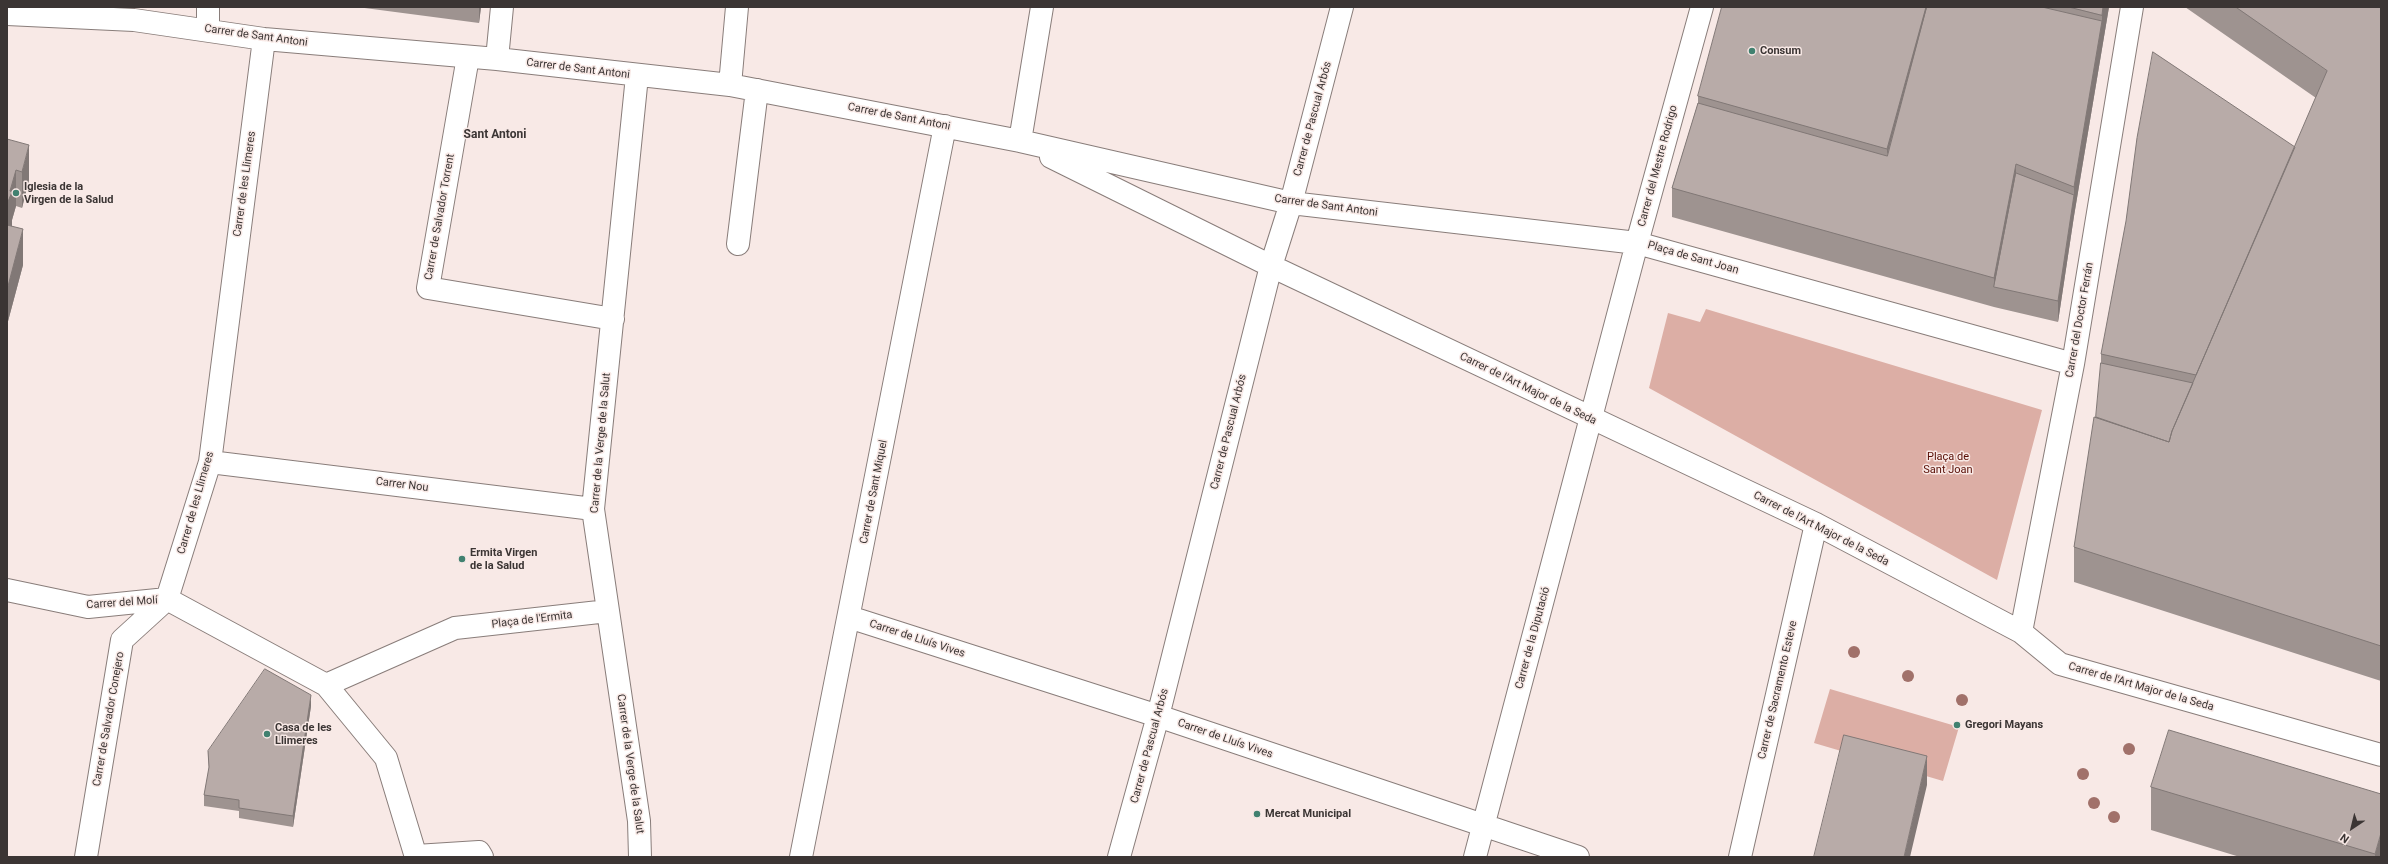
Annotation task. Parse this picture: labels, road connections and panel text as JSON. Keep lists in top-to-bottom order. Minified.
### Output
{"streets":{"street":["Carrer de Sant Antoni","Carrer de Pascual Arbós","Carrer del Mestre Rodrigo","Carrer de les Llimeres","Carrer de Salvador Torrent","Plaça de Sant Joan","Carrer del Doctor Ferrán","Carrer de l'Art Major de la Seda","Carrer de la Verge de la Salut","Carrer Nou","Carrer de Sant Miquel","Carrer del Molí","Plaça de l'Ermita","Carrer de la Diputació","Carrer de Lluís Vives","Carrer de Sacramento Esteve","Carrer de Salvador Conejero"]},"crossings":[["Carrer de Sant Antoni","Carrer de Pascual Arbós"],["Carrer de Sant Antoni","Carrer del Mestre Rodrigo"],["Carrer de Sant Antoni","Carrer de les Llimeres"],["Carrer de Sant Antoni","Carrer de Salvador Torrent"],["Carrer de Sant Antoni","Plaça de Sant Joan"],["Carrer de Sant Antoni","Carrer de l'Art Major de la Seda"],["Carrer de Sant Antoni","Carrer de la Verge de la Salut"],["Carrer de Sant Antoni","Carrer de Sant Miquel"],["Carrer de Pascual Arbós","Carrer de l'Art Major de la Seda"],["Carrer de Pascual Arbós","Carrer de Lluís Vives"],["Carrer del Mestre Rodrigo","Plaça de Sant Joan"],["Carrer del Mestre Rodrigo","Carrer de l'Art Major de la Seda"],["Carrer del Mestre Rodrigo","Carrer de la Diputació"],["Carrer de les Llimeres","Carrer Nou"],["Carrer de les Llimeres","Carrer del Molí"],["Carrer de les Llimeres","Carrer de Salvador Conejero"],["Carrer de Salvador Torrent","Carrer de la Verge de la Salut"],["Plaça de Sant Joan","Carrer del Doctor Ferrán"],["Carrer del Doctor Ferrán","Carrer de l'Art Major de la Seda"],["Carrer de l'Art Major de la Seda","Carrer de la Diputació"],["Carrer de l'Art Major de la Seda","Carrer de Sacramento Esteve"],["Carrer de la Verge de la Salut","Carrer Nou"],["Carrer de la Verge de la Salut","Plaça de l'Ermita"],["Carrer de Sant Miquel","Carrer de Lluís Vives"],["Carrer del Molí","Carrer de Salvador Conejero"],["Carrer de la Diputació","Carrer de Lluís Vives"]],"districts":["Sant Antoni"],"parks":["Plaça de Sant Joan"],"places":["Consum","Iglesia de la Virgen de la Salud","Ermita Virgen de la Salud","Gregori Mayans","Casa de les Llimeres","Mercat Municipal"],"north":"bottom left"}
